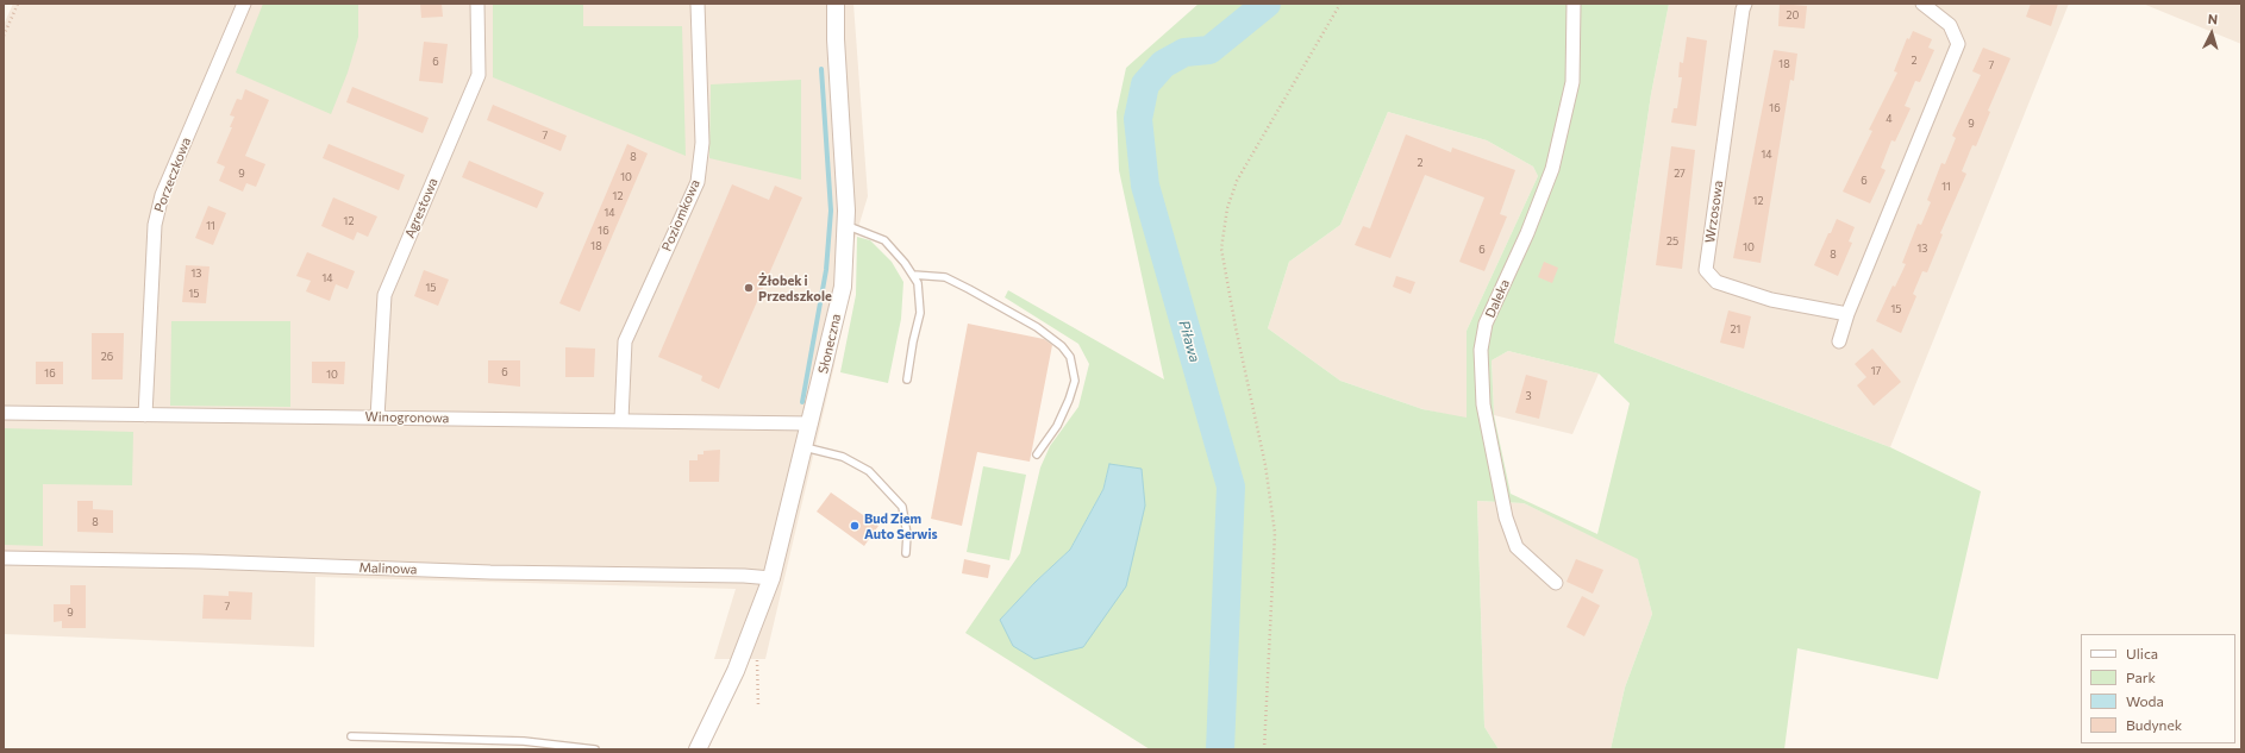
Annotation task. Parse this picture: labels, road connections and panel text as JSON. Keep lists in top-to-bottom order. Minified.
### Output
{"streets":{"street":["Porzeczkowa","Agrestowa","Wrzosowa","Poziomkowa","Daleka","Słoneczna","Winogronowa","Malinowa"]},"crossings":[["Porzeczkowa","Winogronowa"],["Agrestowa","Winogronowa"],["Poziomkowa","Winogronowa"],["Słoneczna","Winogronowa"],["Słoneczna","Malinowa"]],"water":["Piława"],"places":["Żłobek i Przedszkole","Bud Ziem Auto Serwis"],"house_numbers":["20","2","6","18","7","16","4","9","7","14","8","2","9","27","10","6","11","12","12","14","12","11","16","25","18","10","13","6","8","13","14","15","15","15","21","26","17","6","16","10","3","8","7","9"],"legend":["Ulica","Park","Woda","Budynek"],"north":"top"}
